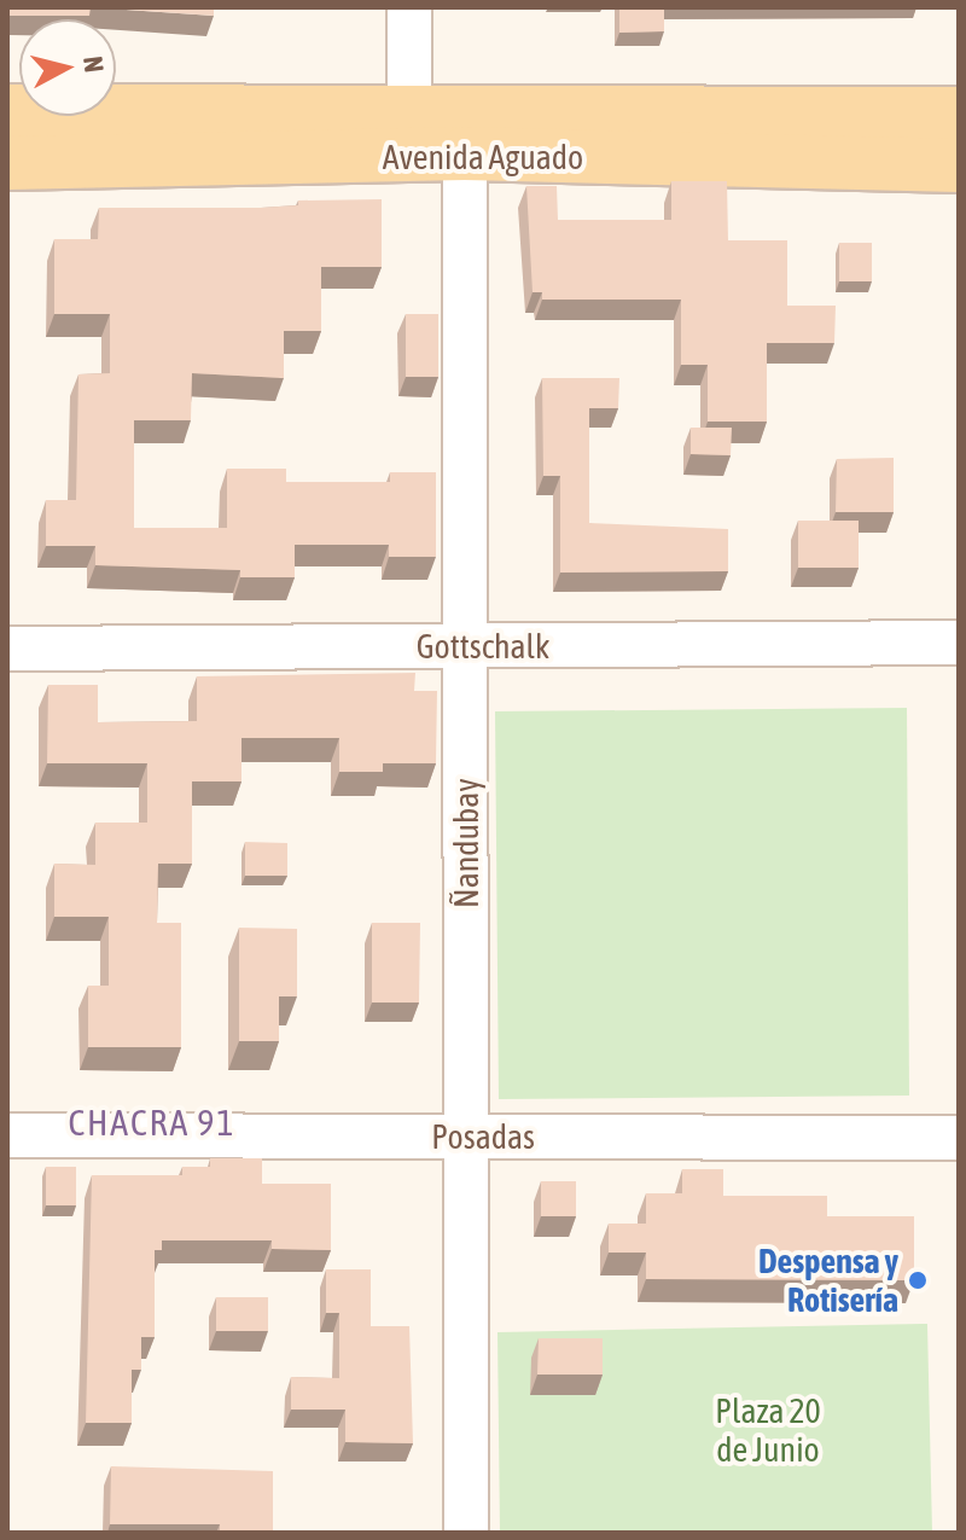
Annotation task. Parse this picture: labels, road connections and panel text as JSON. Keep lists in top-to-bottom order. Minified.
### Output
{"streets":{"main road":["Avenida Aguado"],"street":["Gottschalk","Ñandubay","Posadas"]},"crossings":[["Avenida Aguado","Ñandubay"],["Gottschalk","Ñandubay"],["Ñandubay","Posadas"]],"districts":["CHACRA 91"],"parks":["Plaza 20 de Junio"],"places":["Despensa y Rotisería"],"north":"right"}
